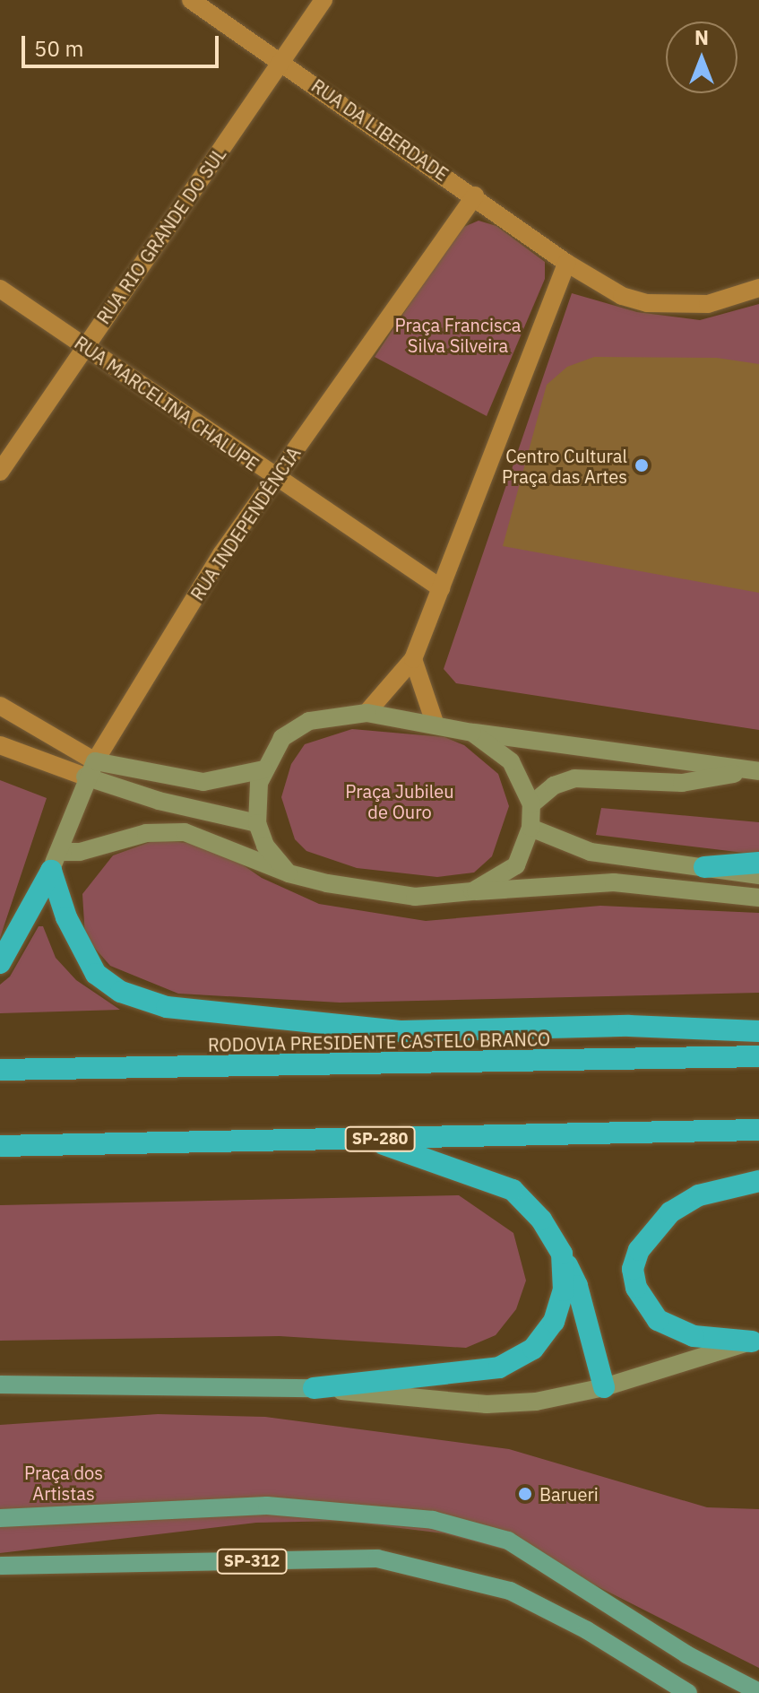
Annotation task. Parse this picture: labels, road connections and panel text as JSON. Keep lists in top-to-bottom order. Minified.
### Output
{"streets":{"highway":["RODOVIA PRESIDENTE CASTELO BRANCO","SP-280"],"main road":["RUA INDEPENDÊNCIA","SP-312"],"street":["RUA DA LIBERDADE","RUA RIO GRANDE DO SUL","RUA MARCELINA CHALUPE"]},"crossings":[["RUA DA LIBERDADE","RUA RIO GRANDE DO SUL"],["RUA DA LIBERDADE","RUA INDEPENDÊNCIA"],["RUA RIO GRANDE DO SUL","RUA MARCELINA CHALUPE"],["RUA MARCELINA CHALUPE","RUA INDEPENDÊNCIA"]],"parks":["Praça Francisca Silva Silveira","Praça Jubileu de Ouro","Praça dos Artistas"],"places":["Centro Cultural Praça das Artes","Barueri"],"scale_bar":"50 m","north":"top"}
